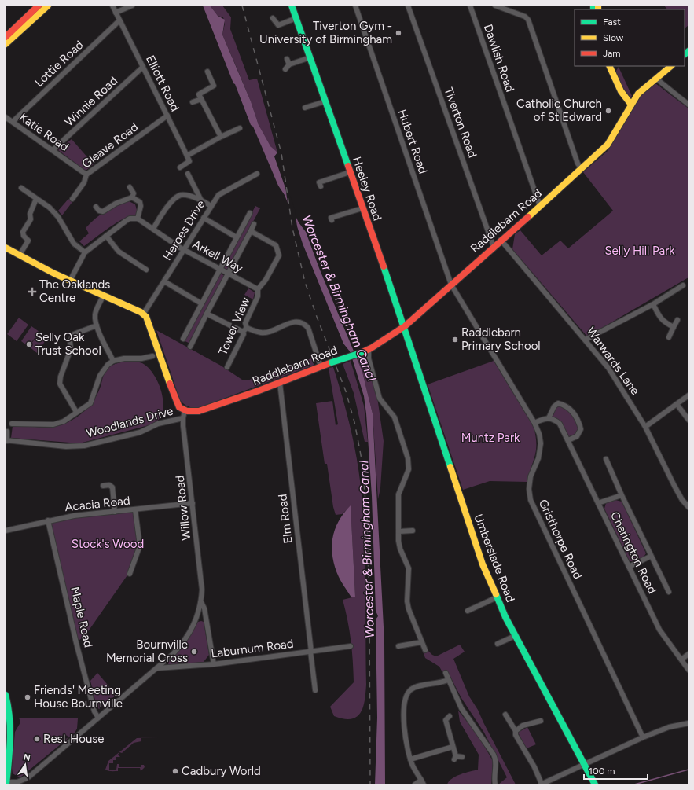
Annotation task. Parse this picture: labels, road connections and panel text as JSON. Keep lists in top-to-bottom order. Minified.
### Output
{"streets":{"main road":["Heeley Road","Raddlebarn Road","Umberslade Road"],"street":["Dawlish Road","Lottie Road","Elliott Road","Winnie Road","Tiverton Road","Katie Road","Hubert Road","Gleave Road","Heroes Drive","Arkell Way","Tower View","Warwards Lane","Woodlands Drive","Acacia Road","Willow Road","Elm Road","Gristhorpe Road","Cherington Road","Maple Road","Laburnum Road"]},"crossings":[["Dawlish Road","Raddlebarn Road"],["Lottie Road","Elliott Road"],["Lottie Road","Katie Road"],["Elliott Road","Winnie Road"],["Elliott Road","Gleave Road"],["Winnie Road","Katie Road"],["Tiverton Road","Raddlebarn Road"],["Katie Road","Gleave Road"],["Hubert Road","Raddlebarn Road"],["Hubert Road","Gristhorpe Road"],["Heeley Road","Raddlebarn Road"],["Heeley Road","Umberslade Road"],["Raddlebarn Road","Warwards Lane"],["Raddlebarn Road","Willow Road"],["Raddlebarn Road","Elm Road"],["Raddlebarn Road","Gristhorpe Road"],["Raddlebarn Road","Umberslade Road"],["Heroes Drive","Arkell Way"],["Arkell Way","Tower View"],["Woodlands Drive","Willow Road"],["Acacia Road","Willow Road"],["Acacia Road","Maple Road"],["Willow Road","Maple Road"],["Willow Road","Laburnum Road"],["Elm Road","Laburnum Road"]],"water":["Worcester & Birmingham Canal"],"parks":["Selly Hill Park","Muntz Park","Stock's Wood"],"places":{"other":["Tiverton Gym - University of Birmingham","Catholic Church of St Edward","Raddlebarn Primary School","Selly Oak Trust School","Bournville Memorial Cross","Friends' Meeting House Bournville","Rest House","Cadbury World"],"health":["The Oaklands Centre"]},"legend":["Fast","Slow","Jam"],"scale_bar":"100 m","north":"top"}
